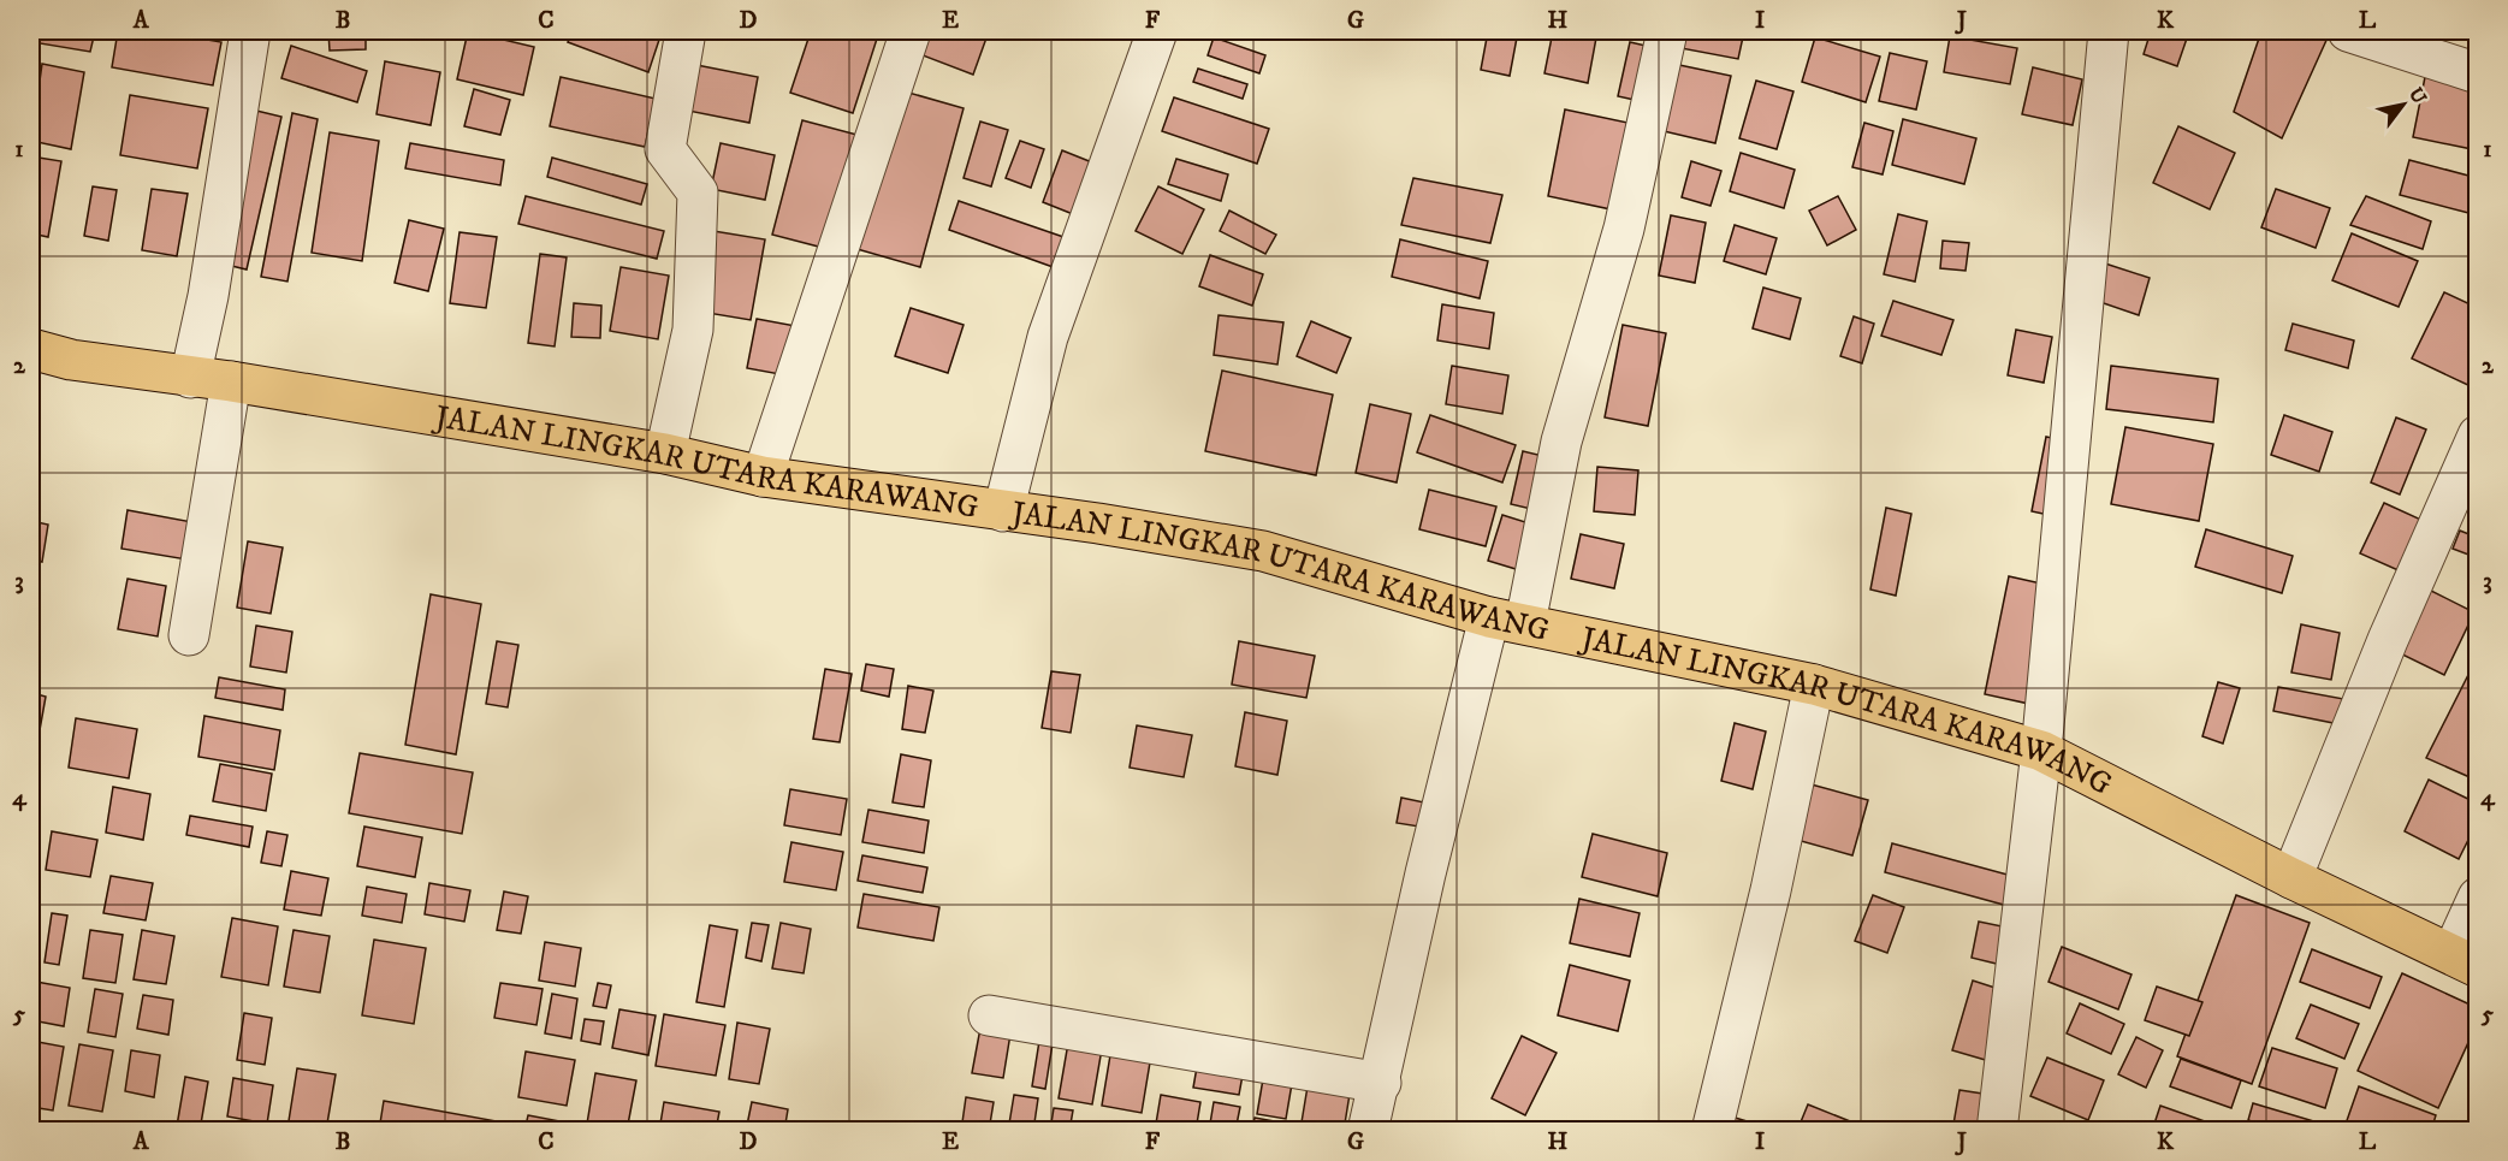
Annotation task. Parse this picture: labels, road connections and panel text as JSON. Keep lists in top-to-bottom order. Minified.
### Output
{"streets":{"main road":["JALAN LINGKAR UTARA KARAWANG"]},"north":"top right","grid":{"columns":["A","B","C","D","E","F","G","H","I","J","K","L"],"rows":["1","2","3","4","5"]}}
